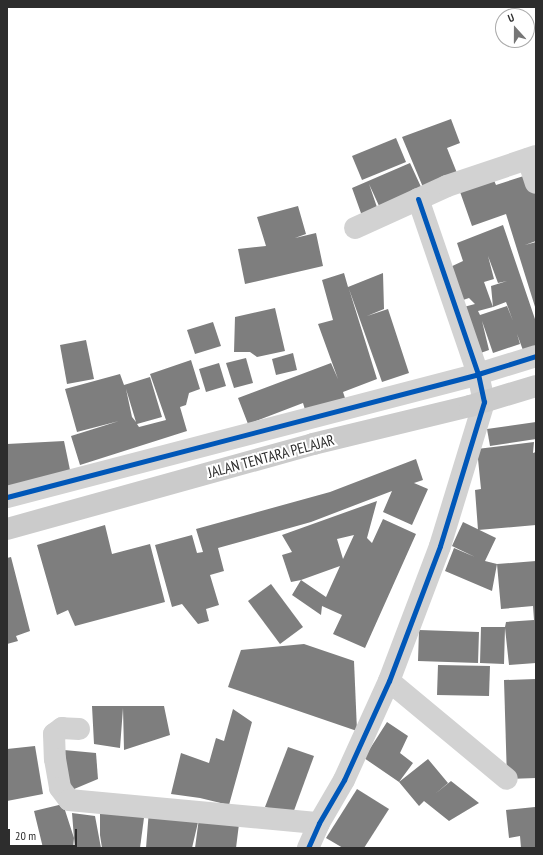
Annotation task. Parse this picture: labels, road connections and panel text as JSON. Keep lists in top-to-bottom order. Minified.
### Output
{"streets":{"main road":["JALAN TENTARA PELAJAR"]},"scale_bar":"20 m","north":"top"}
